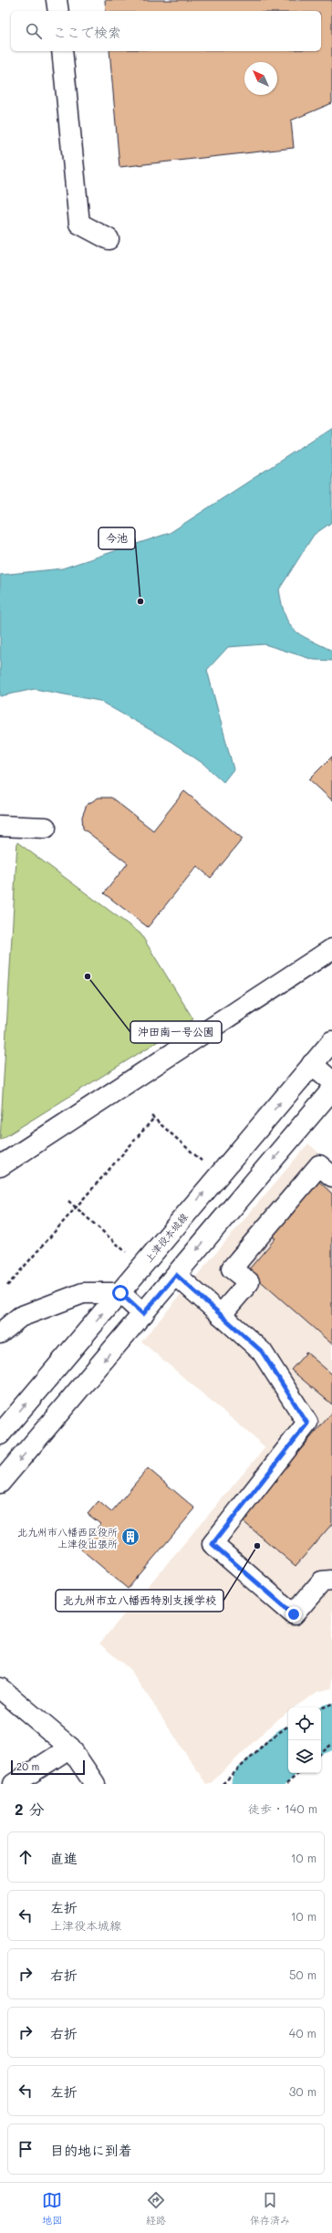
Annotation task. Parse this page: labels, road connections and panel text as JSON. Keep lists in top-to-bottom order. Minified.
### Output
{"streets":{"street":["上津役本城線"]},"places":{"other":["今池","沖田南一号公園","北九州市立八幡西特別支援学校"],"building":["北九州市八幡西区役所 上津役出張所"]},"scale_bar":"20 m","north":"top left","page":{"search":"ここで検索","scale":"20 m","heading":["2 分","徒歩 · 140 m"],"list":[["直進","10 m"],["左折","上津役本城線","10 m"],["右折","50 m"],["右折","40 m"],["左折","30 m"],"目的地に到着"],"nav":["地図","経路","保存済み"]}}
